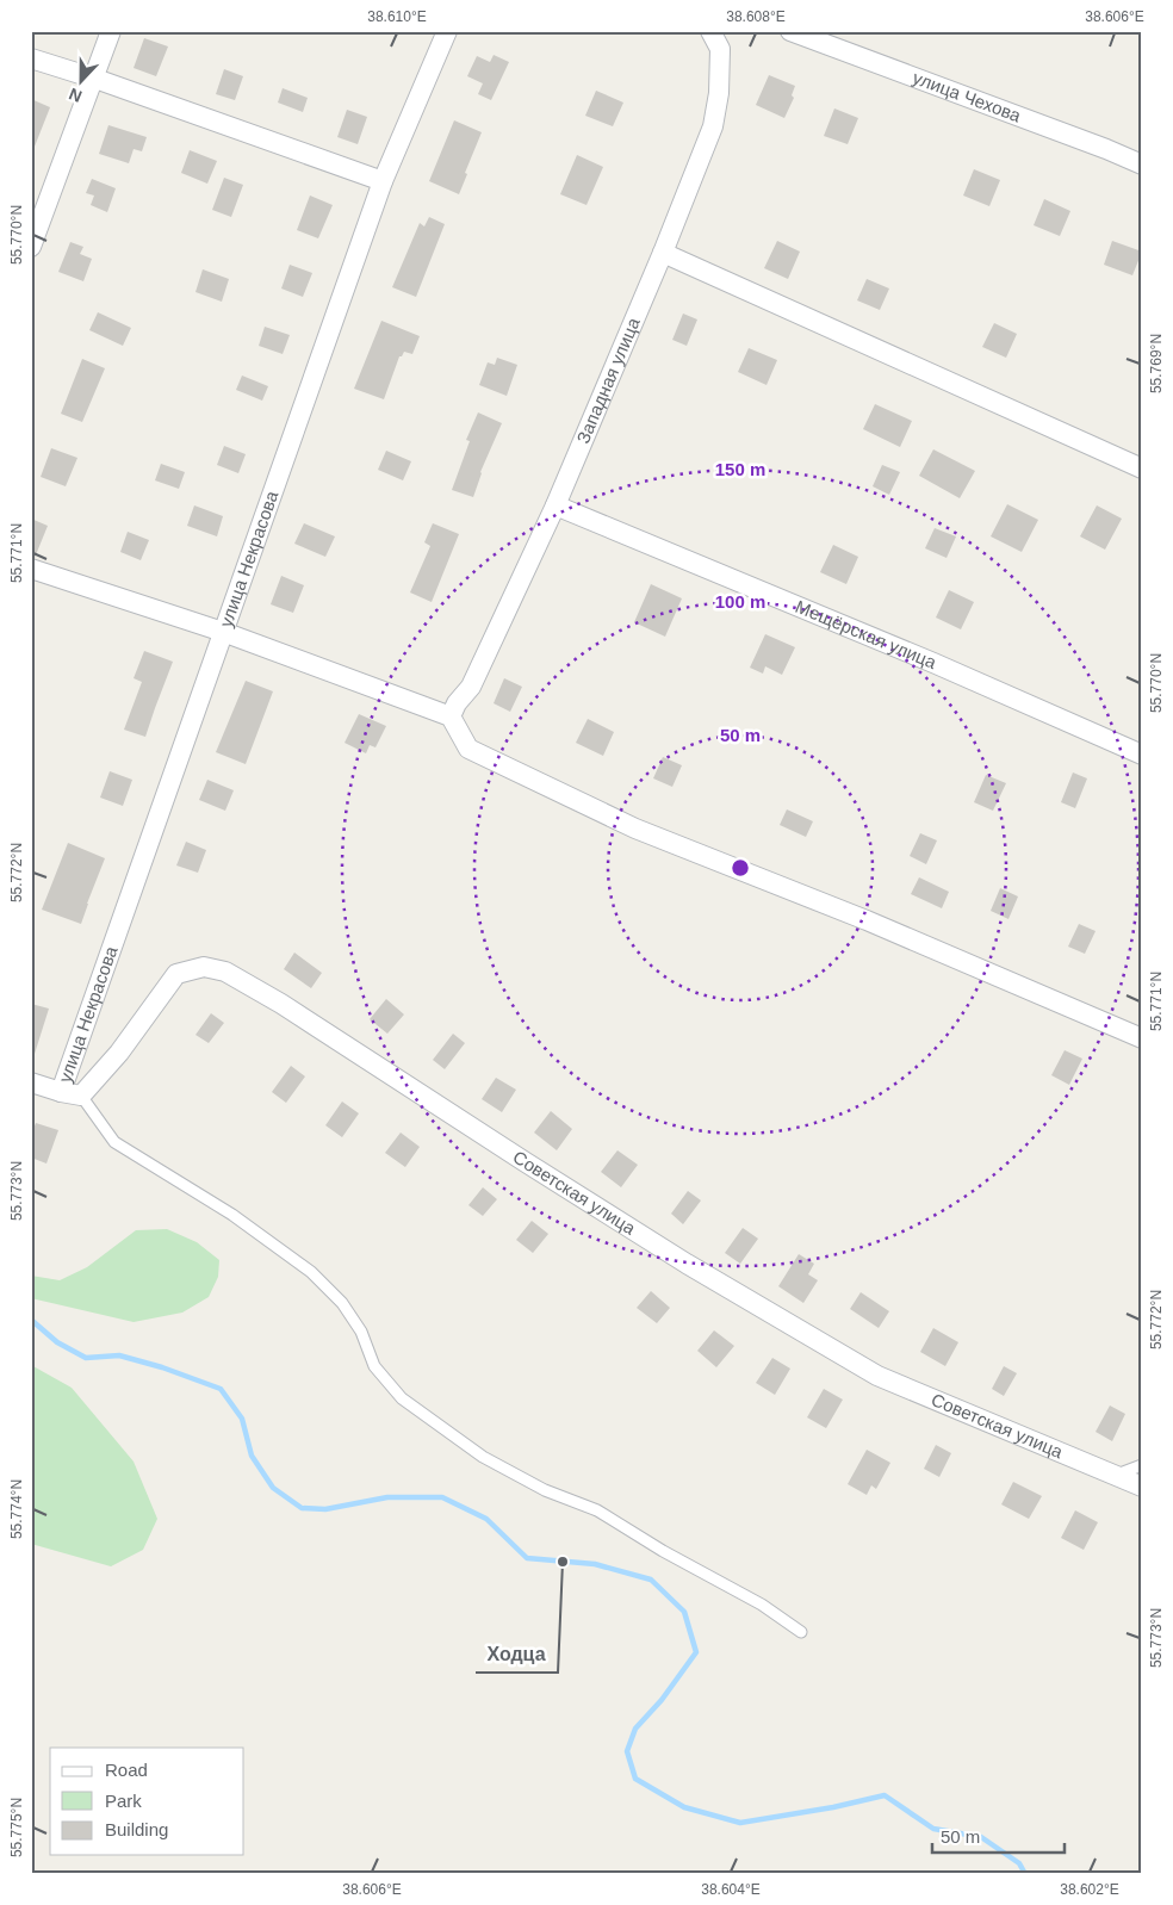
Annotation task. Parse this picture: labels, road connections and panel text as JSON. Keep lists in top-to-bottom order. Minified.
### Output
{"streets":{"street":["улица Чехова","Западная улица","улица Некрасова","Мещёрская улица","Советская улица"]},"crossings":[["Западная улица","Мещёрская улица"]],"places":["Ходца"],"legend":["Road","Park","Building"],"scale_bar":"50 m","north":"bottom","coordinates":["38.610°E","38.608°E","38.606°E","55.770°N","55.769°N","55.771°N","55.772°N","55.773°N","55.774°N","55.775°N","38.604°E","38.602°E"],"rings":["150 m","100 m","50 m"]}
